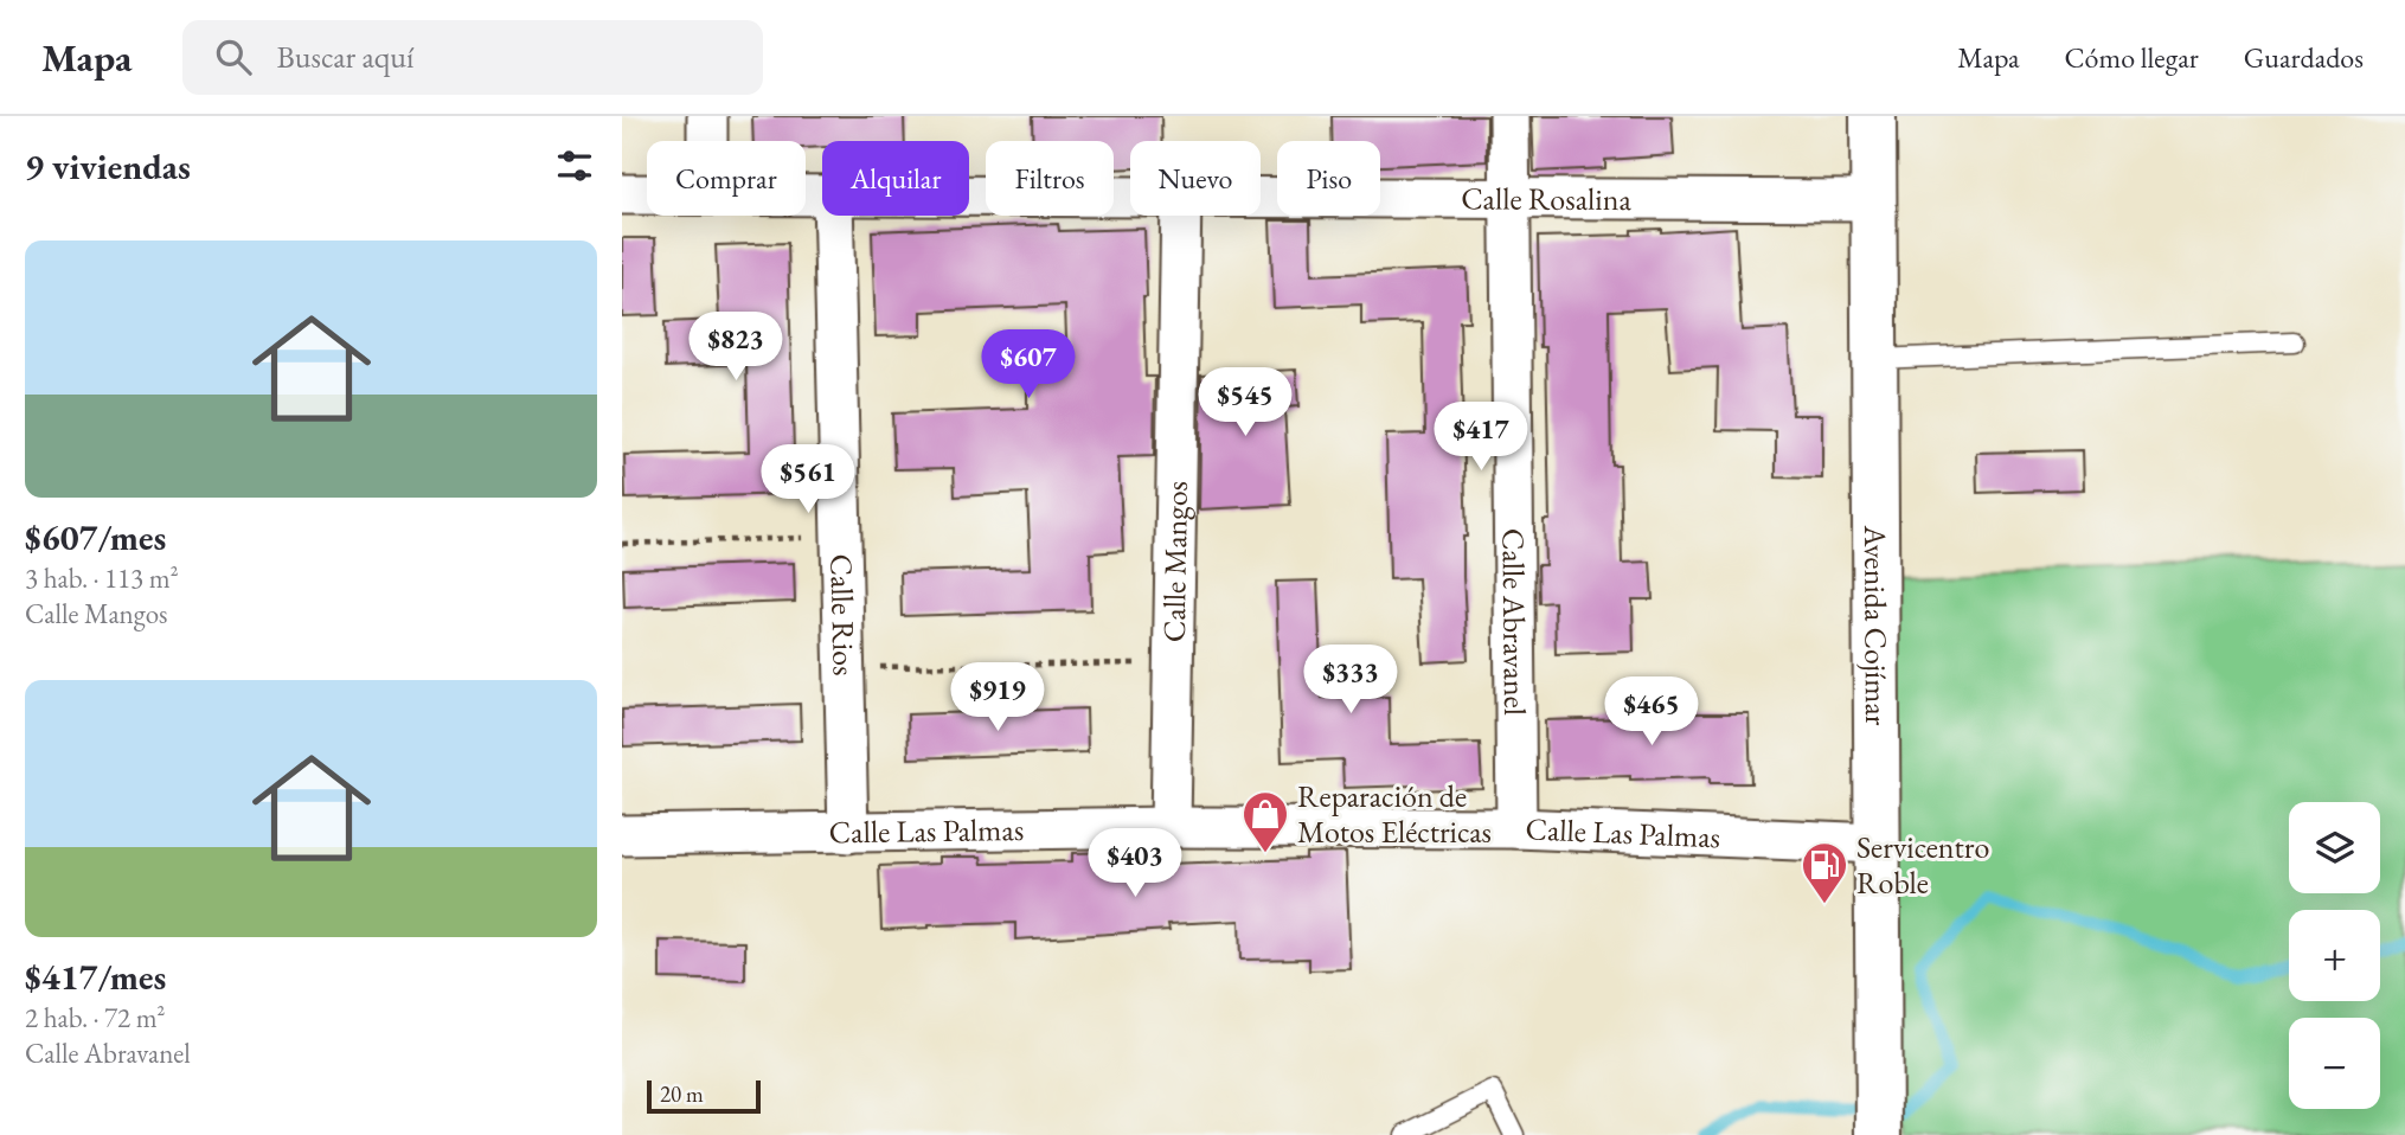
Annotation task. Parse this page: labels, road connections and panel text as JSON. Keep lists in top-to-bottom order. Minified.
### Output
{"streets":{"main road":["Avenida Cojímar"],"street":["Calle Rosalina","Calle Mangos","Calle Rios","Calle Abravanel","Calle Las Palmas"]},"crossings":[["Calle Rosalina","Calle Abravanel"],["Calle Rosalina","Avenida Cojímar"],["Calle Mangos","Calle Las Palmas"],["Calle Rios","Calle Las Palmas"],["Calle Abravanel","Calle Las Palmas"],["Avenida Cojímar","Calle Las Palmas"]],"places":{"shop":["Reparación de Motos Eléctricas"],"fuel station":["Servicentro Roble"]},"scale_bar":"20 m","page":{"header":"Mapa","search":"Buscar aquí","nav":["Mapa","Cómo llegar","Guardados"],"heading":"9 viviendas","chip":["Comprar","Alquilar","Filtros","Nuevo","Piso"],"list":[{"name":"$607/mes","note":"3 hab. · 113 m² · Calle Mangos"},{"name":"$417/mes","note":"2 hab. · 72 m² · Calle Abravanel"}],"price":["$823","$607","$545","$417","$561","$333","$919","$465","$403"],"map_buttons":["+","−"],"scale":"20 m"}}
